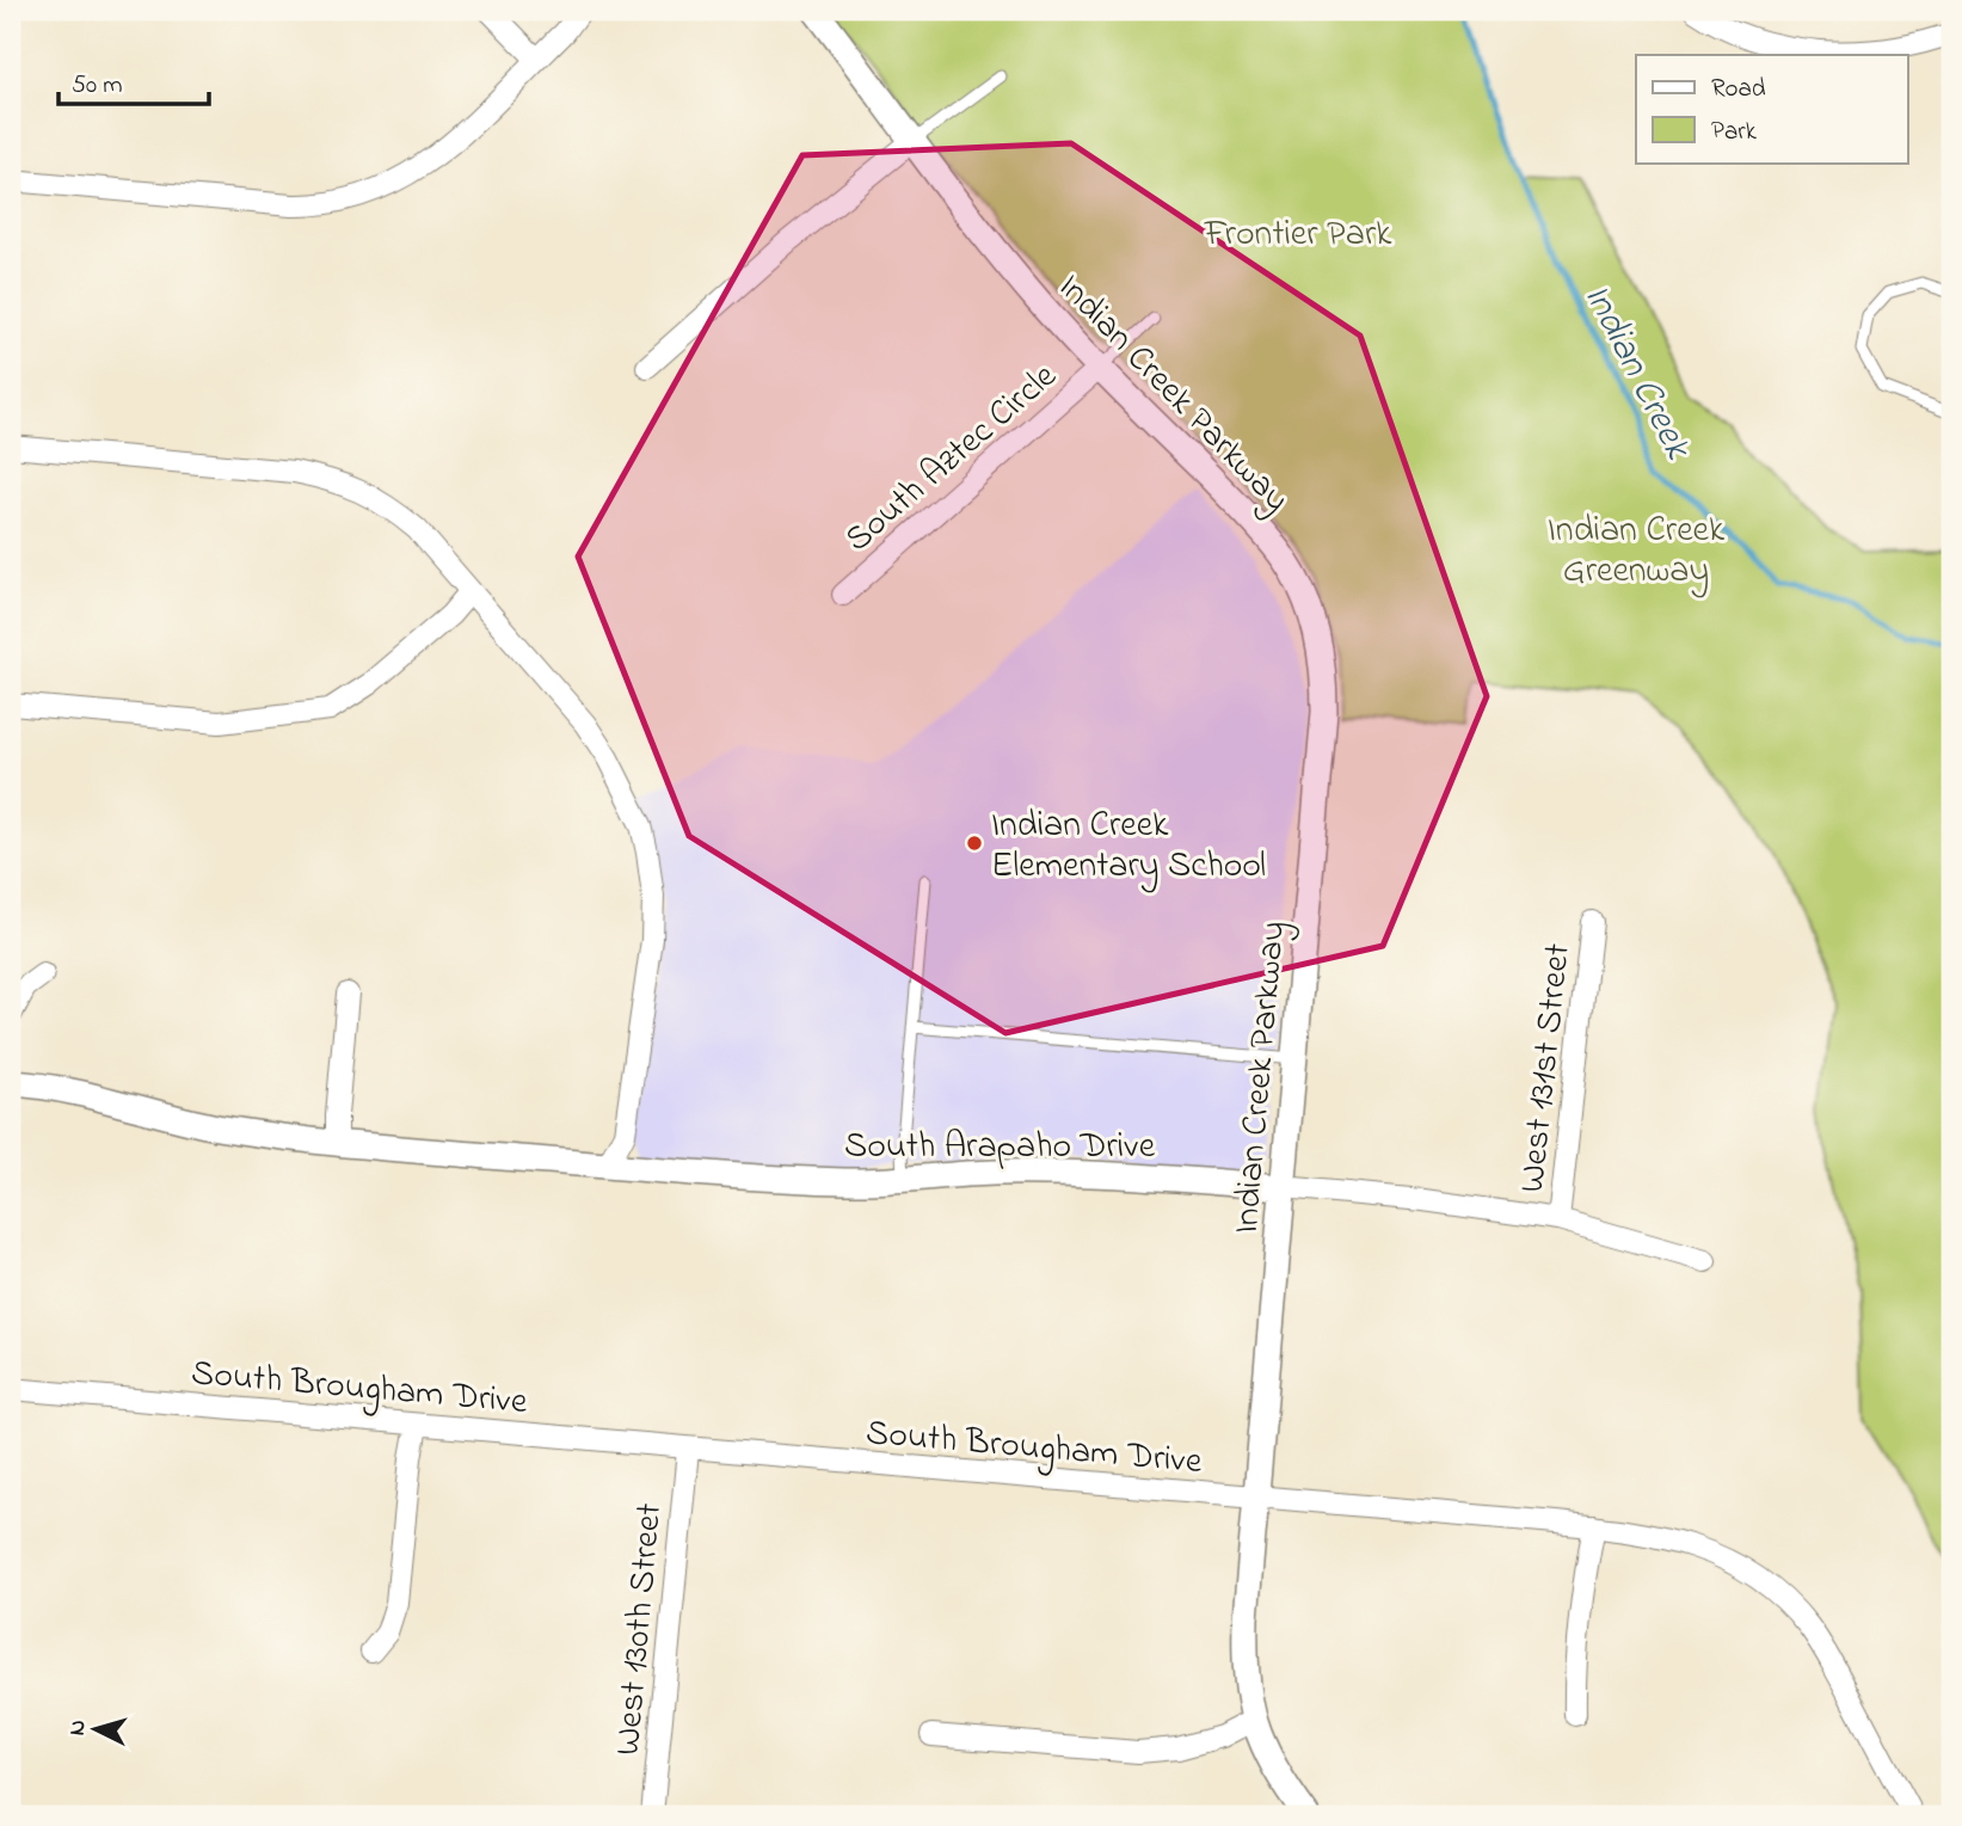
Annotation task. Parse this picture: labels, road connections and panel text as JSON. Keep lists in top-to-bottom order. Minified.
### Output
{"streets":{"street":["Indian Creek Parkway","South Aztec Circle","West 131st Street","South Arapaho Drive","South Brougham Drive","West 130th Street"]},"crossings":[["Indian Creek Parkway","South Aztec Circle"],["Indian Creek Parkway","South Arapaho Drive"],["Indian Creek Parkway","South Brougham Drive"],["West 131st Street","South Arapaho Drive"],["South Brougham Drive","West 130th Street"]],"water":["Indian Creek"],"parks":["Frontier Park","Indian Creek Greenway"],"places":["Indian Creek Elementary School"],"legend":["Road","Park"],"scale_bar":"50 m","north":"left"}
